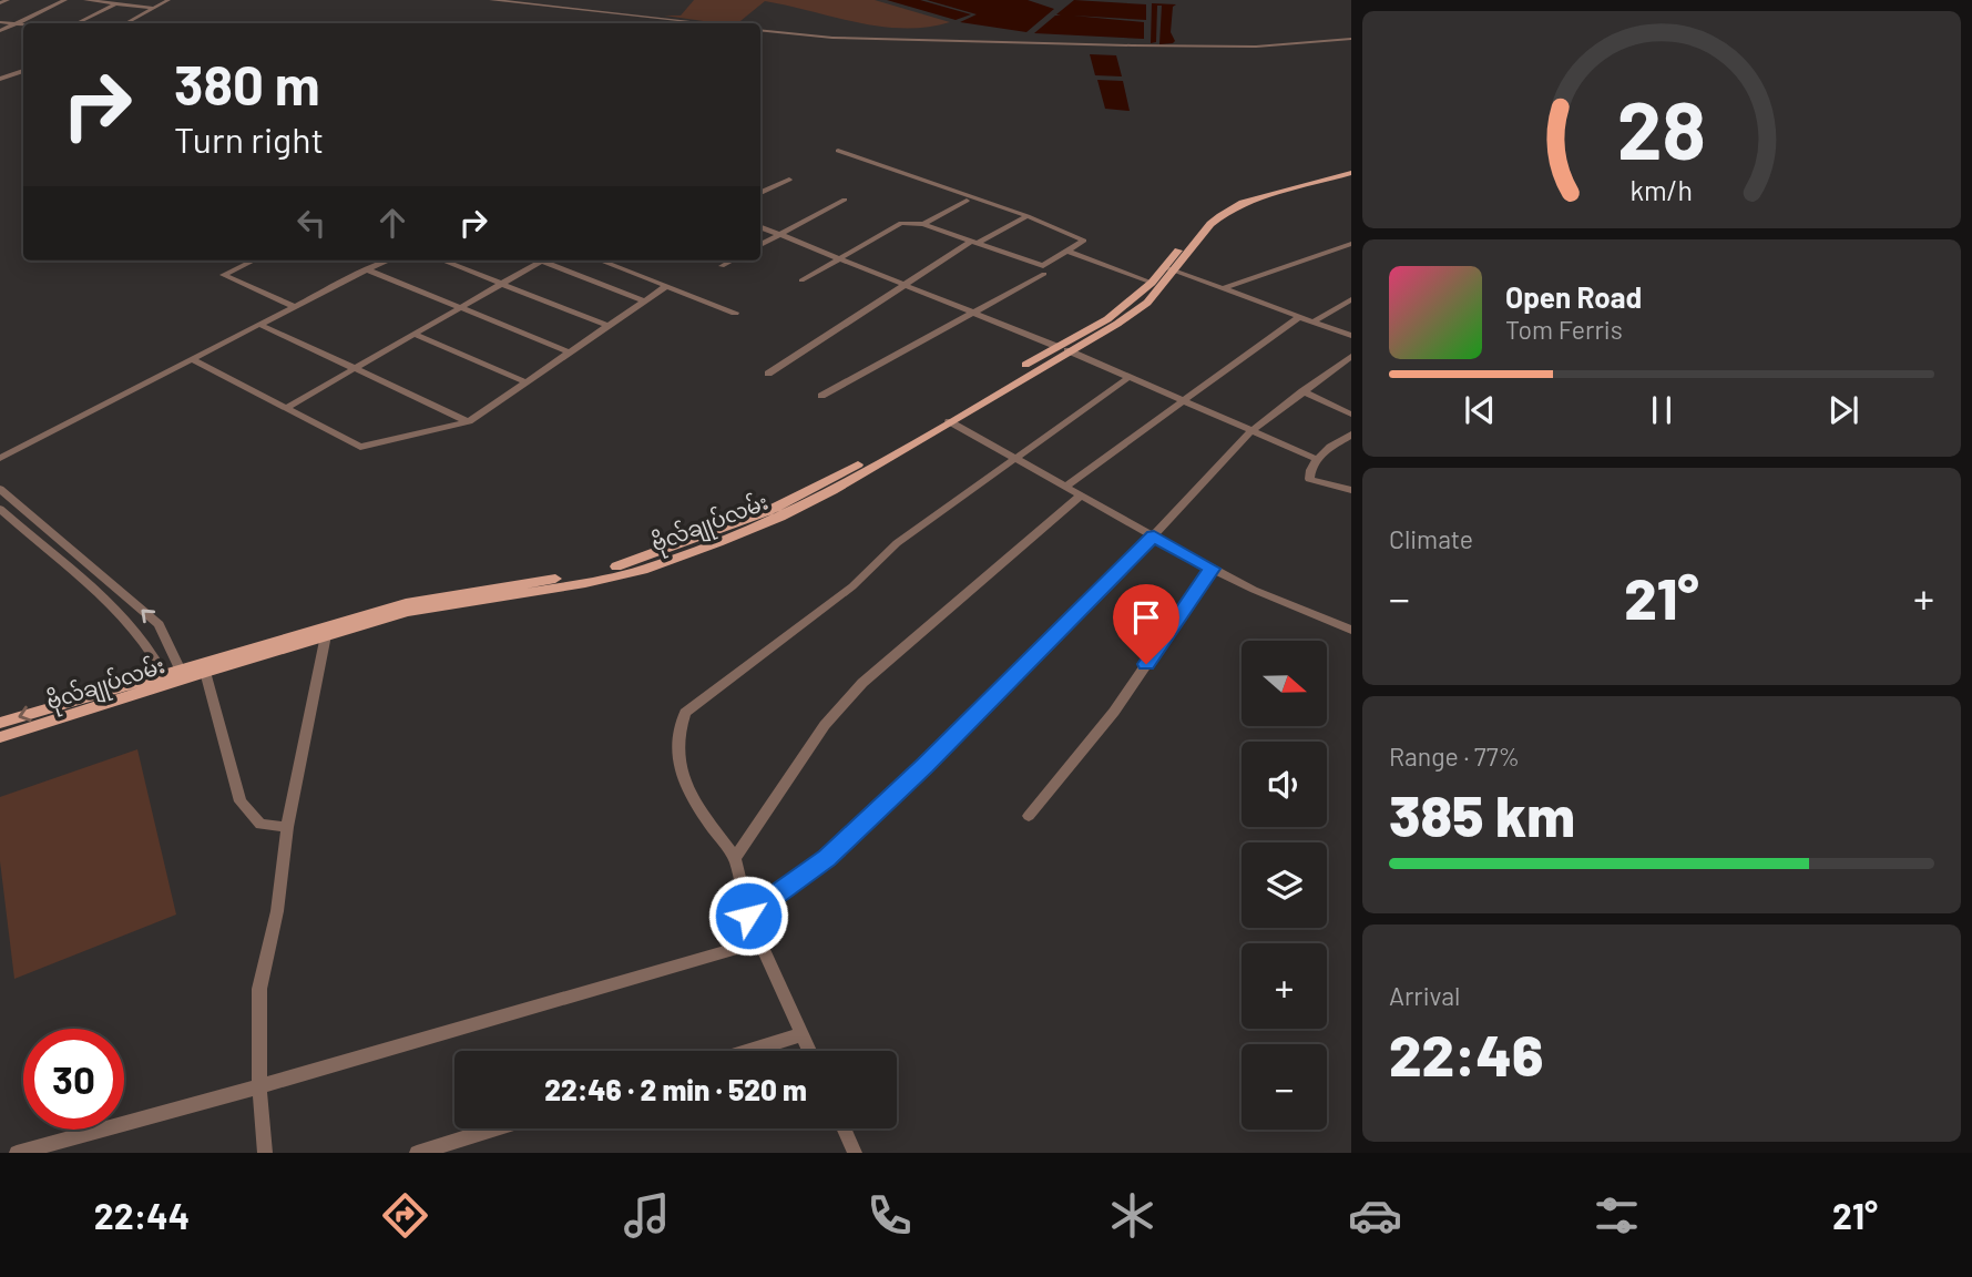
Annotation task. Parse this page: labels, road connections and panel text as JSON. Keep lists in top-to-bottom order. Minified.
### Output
{"streets":{"main road":["ဗိုလ်ချုပ်လမ်း"]},"north":"right","page":{"turn":["380 m","Turn right"],"song":["Open Road","Tom Ferris"],"tile":["Climate",["Range · 77%","385 km"],["Arrival","22:46"]],"heat":["−","21°","+"],"map_buttons":["+","−"],"limit":"30","trip":"22:46 · 2 min · 520 m","tabs":["22:44","21°"],"gauge":["28","km/h"]}}
